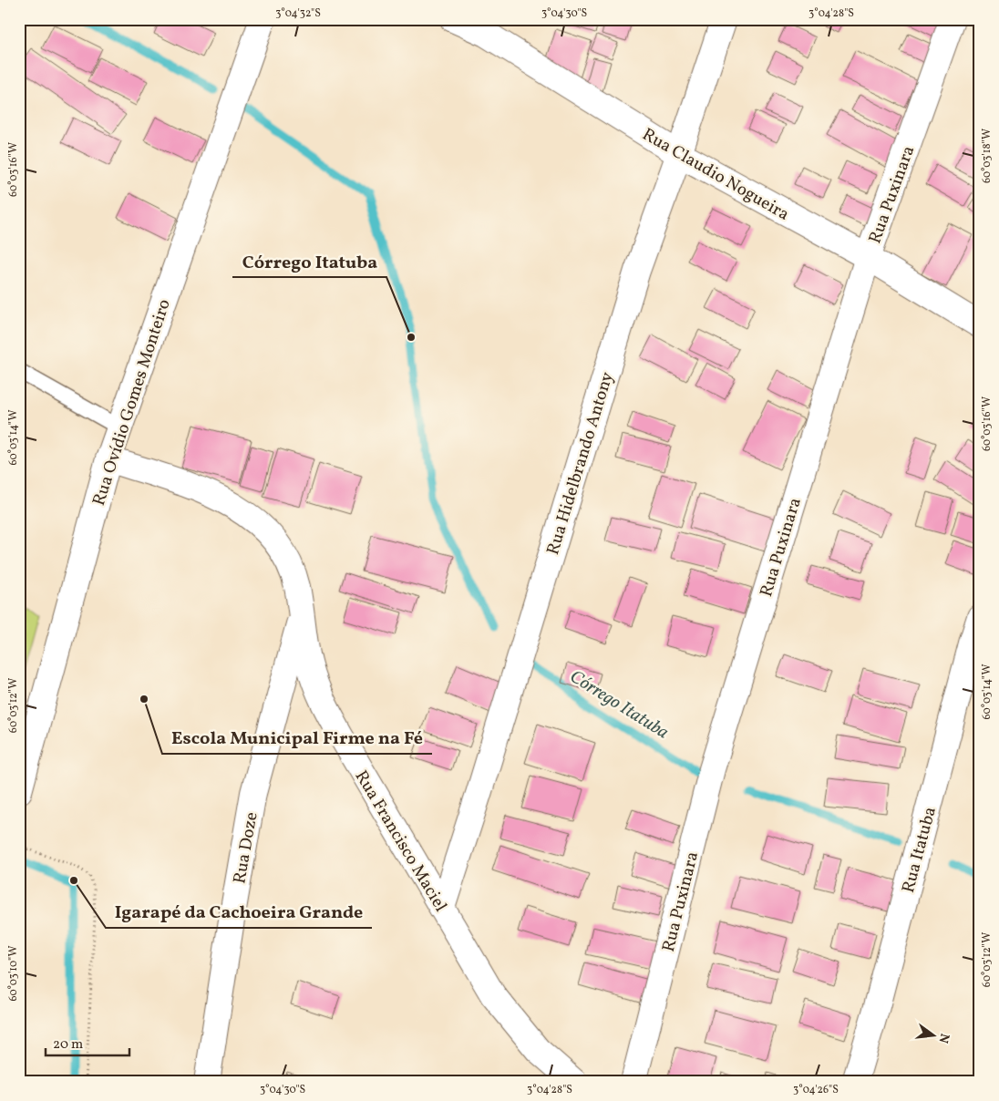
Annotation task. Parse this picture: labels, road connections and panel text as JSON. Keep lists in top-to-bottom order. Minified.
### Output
{"streets":{"street":["Rua Claudio Nogueira","Rua Puxinara","Rua Ovídio Gomes Monteiro","Rua Hidelbrando Antony","Rua Francisco Maciel","Rua Doze","Rua Itatuba"]},"crossings":[["Rua Claudio Nogueira","Rua Puxinara"],["Rua Claudio Nogueira","Rua Hidelbrando Antony"],["Rua Ovídio Gomes Monteiro","Rua Francisco Maciel"],["Rua Hidelbrando Antony","Rua Francisco Maciel"],["Rua Francisco Maciel","Rua Doze"]],"water":["Córrego Itatuba"],"places":["Córrego Itatuba","Escola Municipal Firme na Fé","Igarapé da Cachoeira Grande"],"scale_bar":"20 m","north":"right","coordinates":["3°04'32\"S","3°04'30\"S","3°04'28\"S","60°03'18\"W","60°03'16\"W","60°03'14\"W","60°03'12\"W","60°03'10\"W","3°04'26\"S"]}
